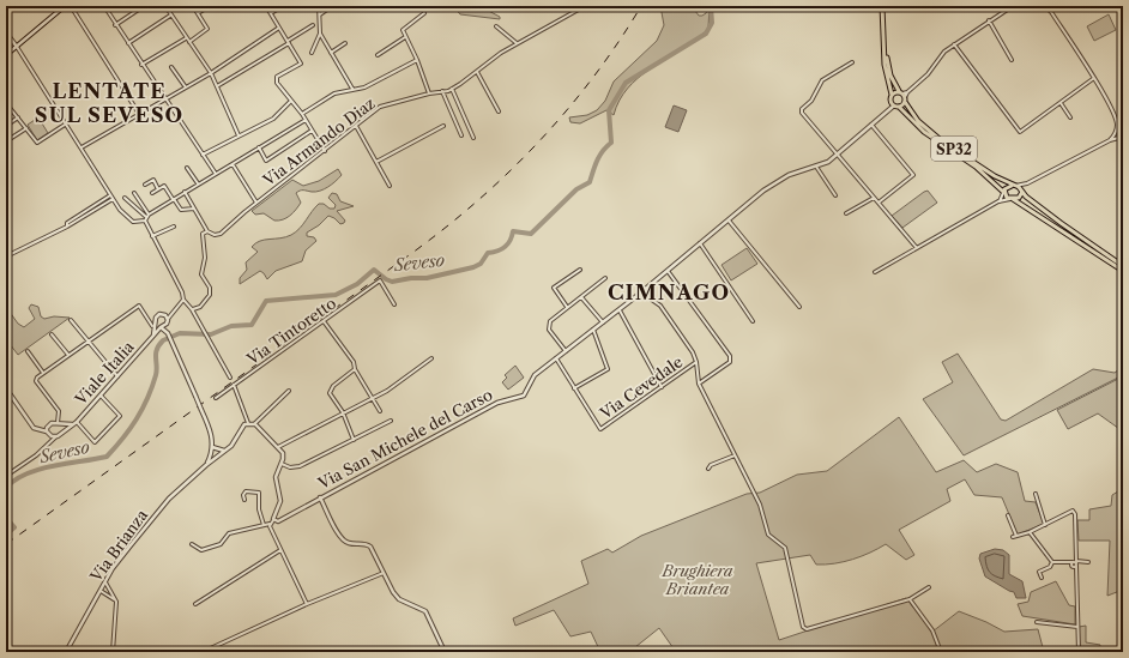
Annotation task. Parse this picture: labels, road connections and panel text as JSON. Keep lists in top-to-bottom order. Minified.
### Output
{"streets":{"main road":["SP32"],"street":["Via Armando Diaz","Via Tintoretto","Viale Italia","Via Cevedale","Via San Michele del Carso","Via Brianza"]},"crossings":[["SP32","Via San Michele del Carso"]],"districts":["LENTATE SUL SEVESO","CIMNAGO"],"water":["Seveso"],"parks":["Brughiera Briantea"]}
